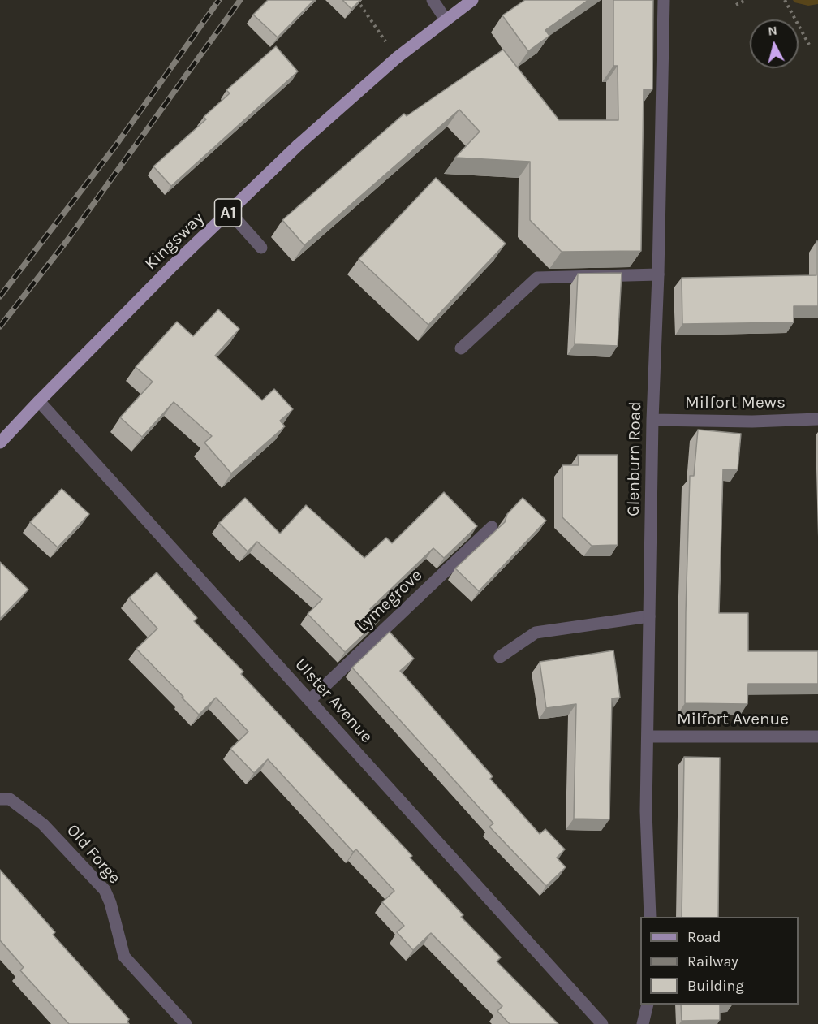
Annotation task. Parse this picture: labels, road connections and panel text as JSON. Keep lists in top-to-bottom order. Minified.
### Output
{"streets":{"main road":["A1","Kingsway"],"street":["Milfort Mews","Glenburn Road","Lymegrove","Ulster Avenue","Milfort Avenue","Old Forge"]},"crossings":[["Kingsway","Ulster Avenue"],["Milfort Mews","Glenburn Road"],["Glenburn Road","Milfort Avenue"],["Lymegrove","Ulster Avenue"]],"legend":["Road","Railway","Building"],"north":"top"}
